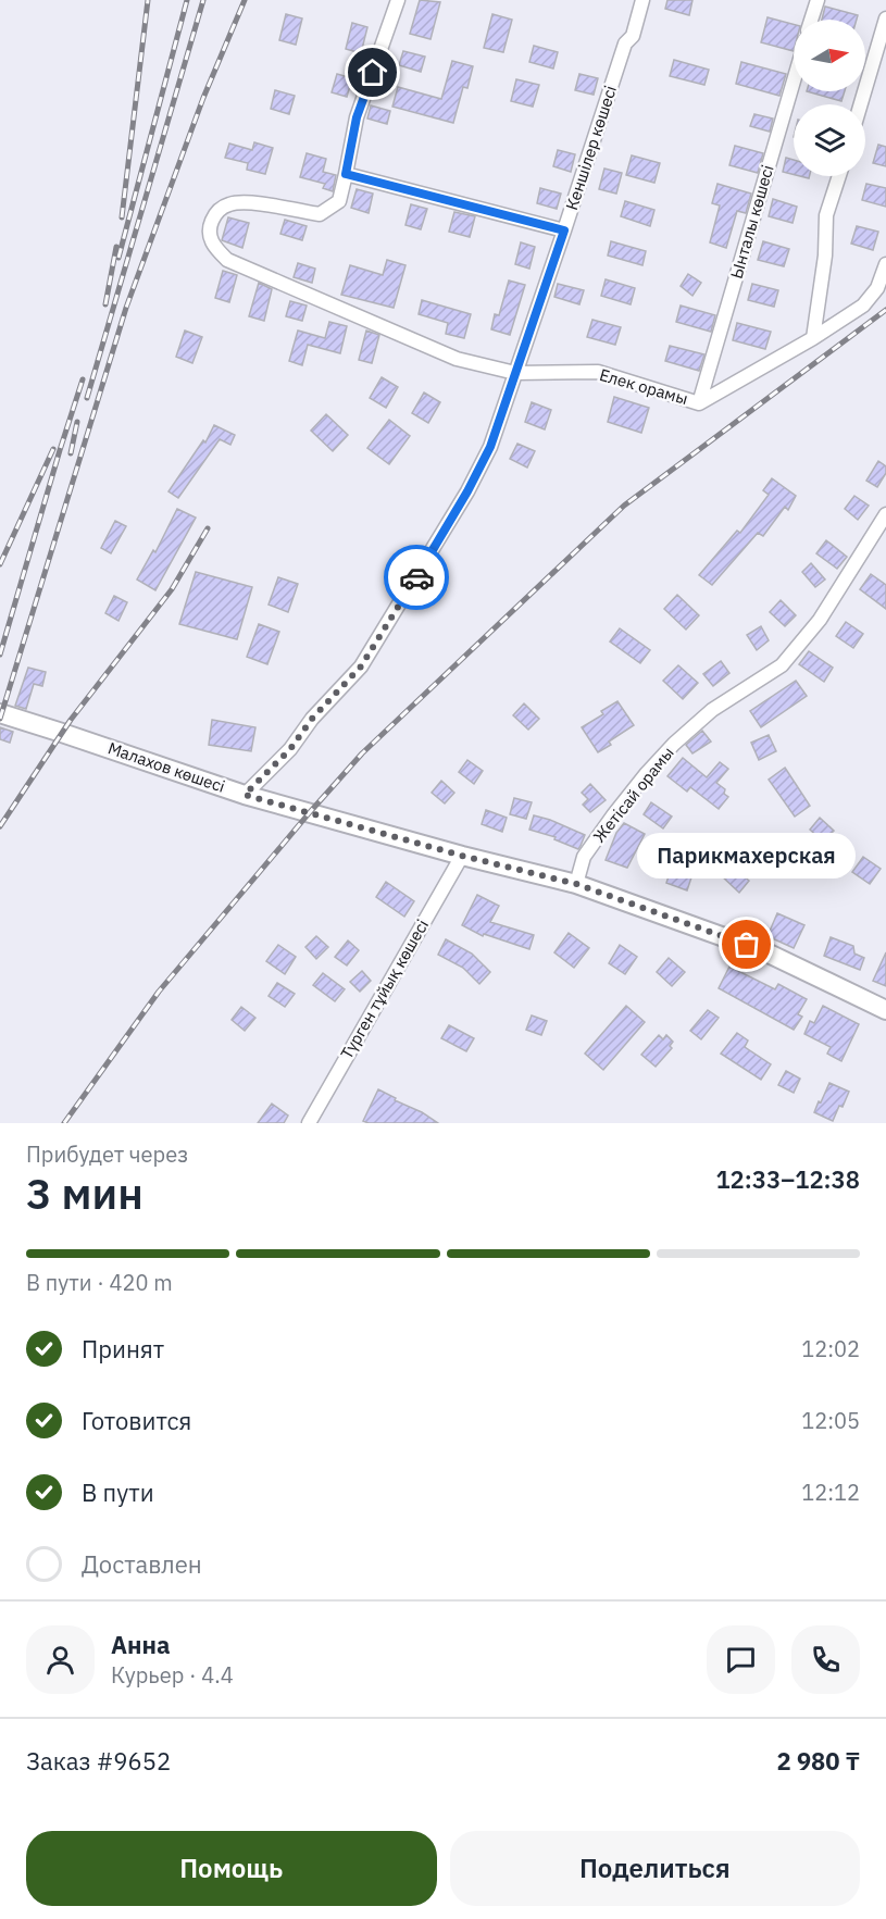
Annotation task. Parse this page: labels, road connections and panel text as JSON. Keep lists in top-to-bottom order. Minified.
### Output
{"streets":{"main road":["Малахов көшесі"],"street":["Кеншілер көшесі","Ынталы көшесі","Елек орамы","Жетісай орамы","Түрген тұйық көшесі"]},"crossings":[["Кеншілер көшесі","Елек орамы"],["Кеншілер көшесі","Малахов көшесі"],["Ынталы көшесі","Елек орамы"],["Малахов көшесі","Жетісай орамы"],["Малахов көшесі","Түрген тұйық көшесі"]],"places":["Парикмахерская"],"north":"right","page":{"bubble":"Парикмахерская","heading":["3 мин","Прибудет через","12:33–12:38"],"panel":["Анна","Курьер · 4.4","Заказ #9652","2 980 ₸"],"bar":"В пути · 420 m","list":[["Принят","12:02"],["Готовится","12:05"],["В пути","12:12"],"Доставлен"],"buttons":["Помощь","Поделиться"]}}
